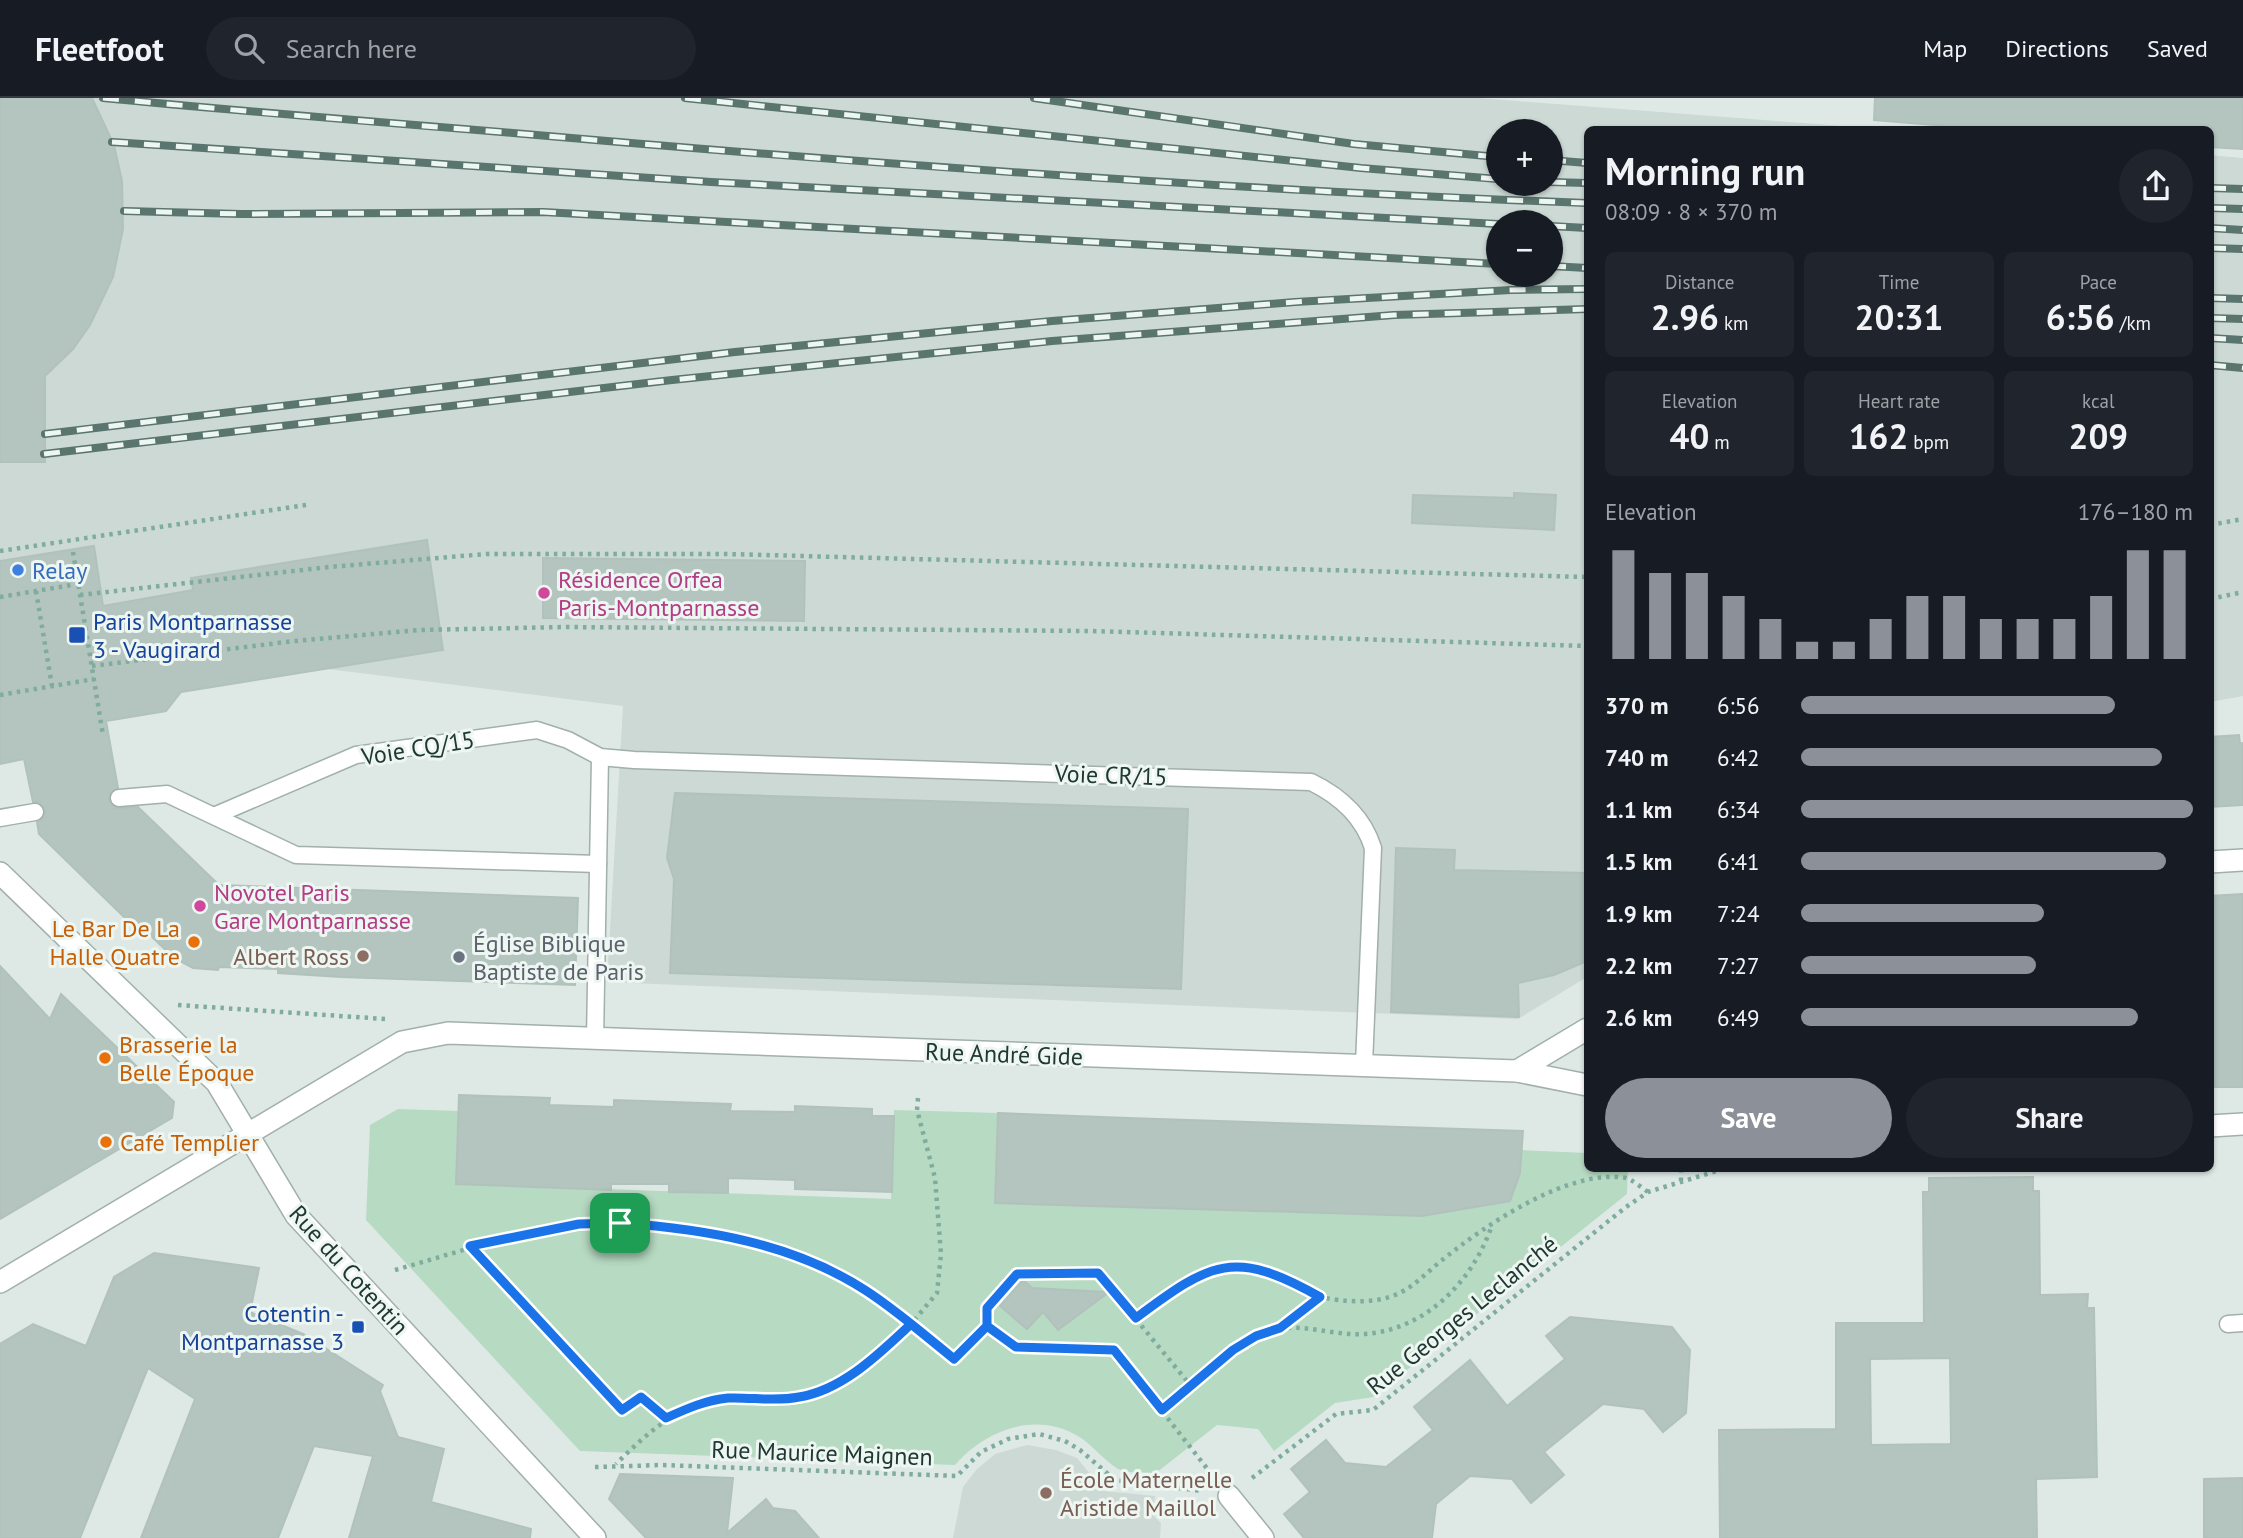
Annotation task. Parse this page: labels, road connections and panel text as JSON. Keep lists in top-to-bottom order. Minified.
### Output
{"streets":{"street":["Rue André Gide","Rue du Cotentin"],"lane":["Voie CQ/15","Voie CR/15"],"path":["Rue Georges Leclanché","Rue Maurice Maignen"]},"crossings":[["Voie CQ/15","Voie CR/15"],["Voie CR/15","Rue André Gide"],["Rue André Gide","Rue du Cotentin"],["Rue Georges Leclanché","Rue Maurice Maignen"]],"places":{"other":["Relay","Résidence Orfea Paris-Montparnasse","Novotel Paris Gare Montparnasse","Le Bar De La Halle Quatre","Albert Ross","Église Biblique Baptiste de Paris","Brasserie la Belle Époque","Café Templier","École Maternelle Aristide Maillol"],"transit":["Paris Montparnasse 3 - Vaugirard","Cotentin - Montparnasse 3"]},"page":{"header":"Fleetfoot","search":"Search here","nav":["Map","Directions","Saved"],"map_buttons":["+","−"],"heading":["Morning run","08:09 · 8 × 370 m"],"stats":[["Distance","2.96 km"],["Time","20:31"],["Pace","6:56 /km"],["Elevation","40 m"],["Heart rate","162 bpm"],["kcal","209"]],"chart":["Elevation","176–180 m"],"list":[{"name":"370 m","note":"6:56"},{"name":"740 m","note":"6:42"},{"name":"1.1 km","note":"6:34"},{"name":"1.5 km","note":"6:41"},{"name":"1.9 km","note":"7:24"},{"name":"2.2 km","note":"7:27"},{"name":"2.6 km","note":"6:49"}],"buttons":["Save","Share"]}}
